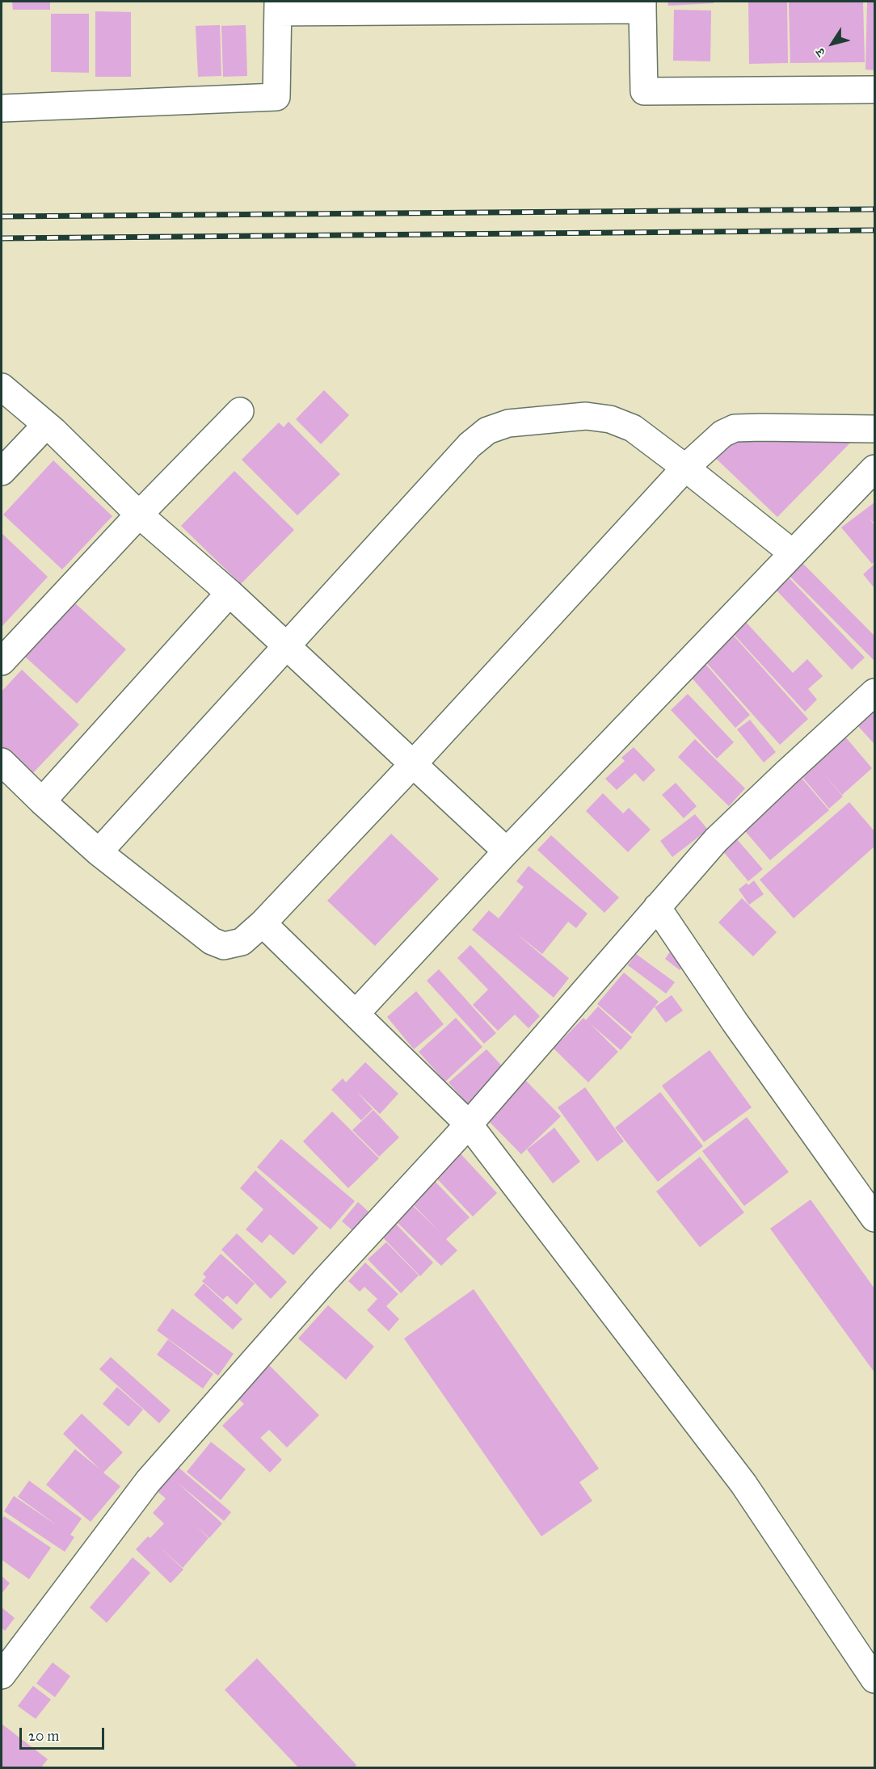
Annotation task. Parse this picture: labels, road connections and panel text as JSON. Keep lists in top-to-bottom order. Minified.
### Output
{"scale_bar":"20 m","north":"bottom left"}
